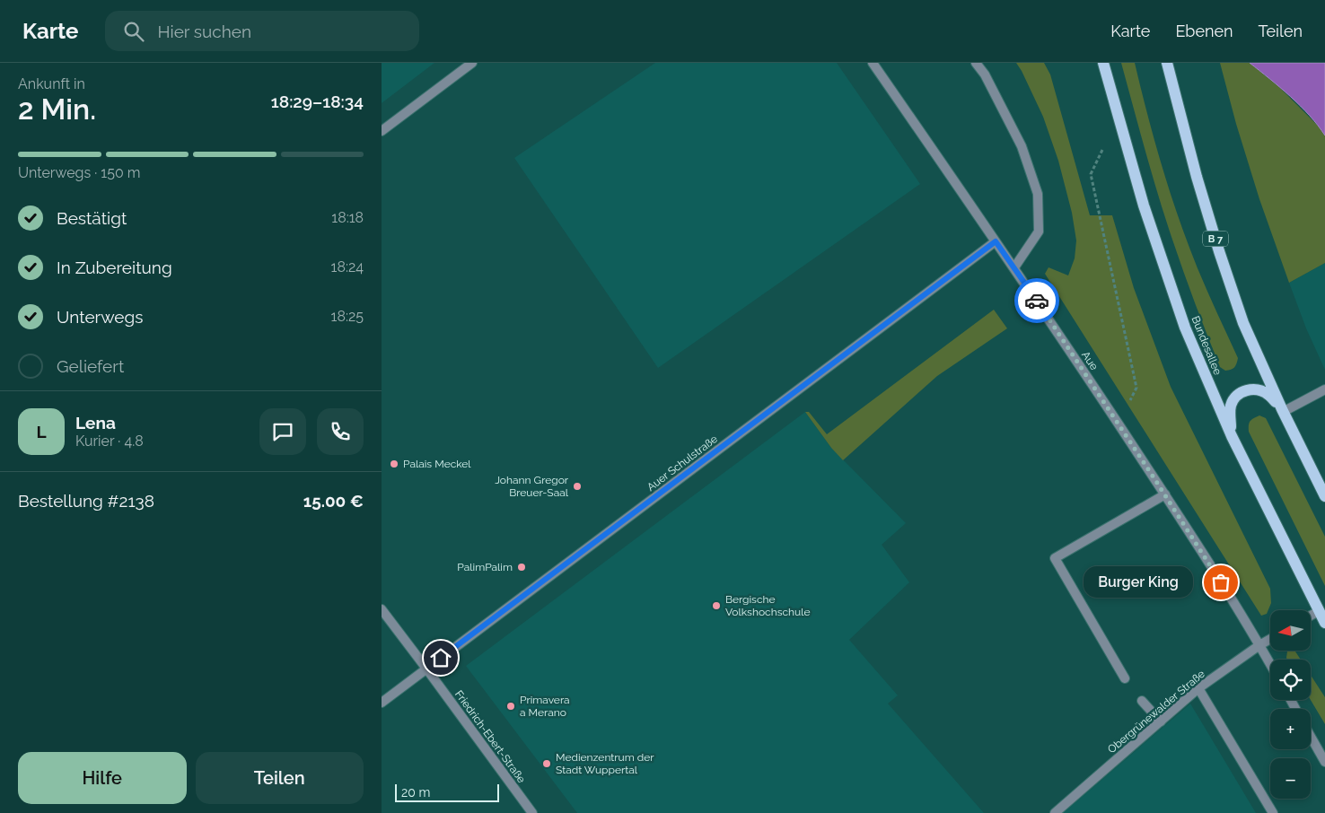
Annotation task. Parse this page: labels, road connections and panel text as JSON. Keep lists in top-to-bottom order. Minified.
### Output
{"streets":{"main road":["B 7","Bundesallee"],"street":["Aue","Auer Schulstraße","Obergrünewalder Straße","Friedrich-Ebert-Straße"]},"crossings":[["Aue","Auer Schulstraße"],["Aue","Obergrünewalder Straße"],["Auer Schulstraße","Friedrich-Ebert-Straße"]],"places":["Palais Meckel","Johann Gregor Breuer-Saal","PalimPalim","Burger King","Bergische Volkshochschule","Primavera a Merano","Medienzentrum der Stadt Wuppertal"],"scale_bar":"20 m","north":"left","page":{"header":"Karte","search":"Hier suchen","nav":["Karte","Ebenen","Teilen"],"heading":["2 Min.","Ankunft in","18:29–18:34"],"panel":["Lena","Kurier · 4.8","Bestellung #2138","15.00 €"],"bar":"Unterwegs · 150 m","list":[["Bestätigt","18:18"],["In Zubereitung","18:24"],["Unterwegs","18:25"],"Geliefert"],"round":"L","bubble":"Burger King","map_buttons":["+","−"],"buttons":["Hilfe","Teilen"],"scale":"20 m"}}
